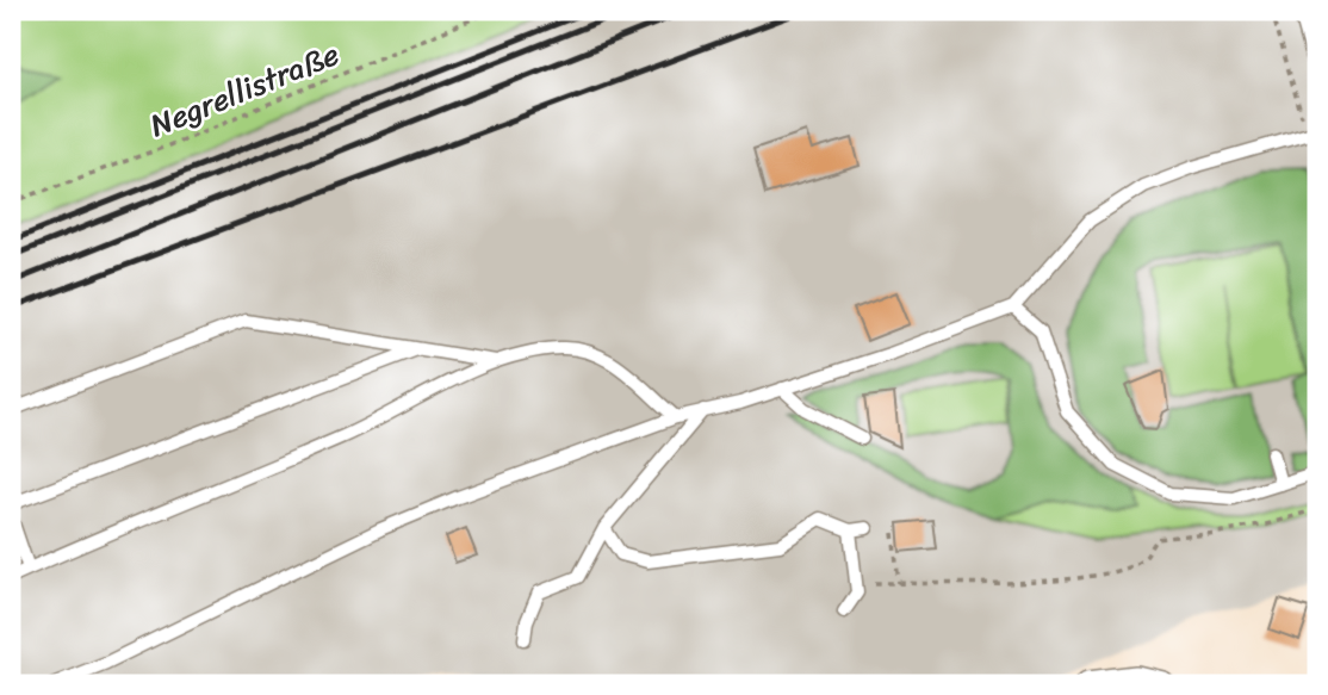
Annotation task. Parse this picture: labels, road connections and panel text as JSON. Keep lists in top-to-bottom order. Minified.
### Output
{"streets":{"path":["Negrellistraße"]}}
